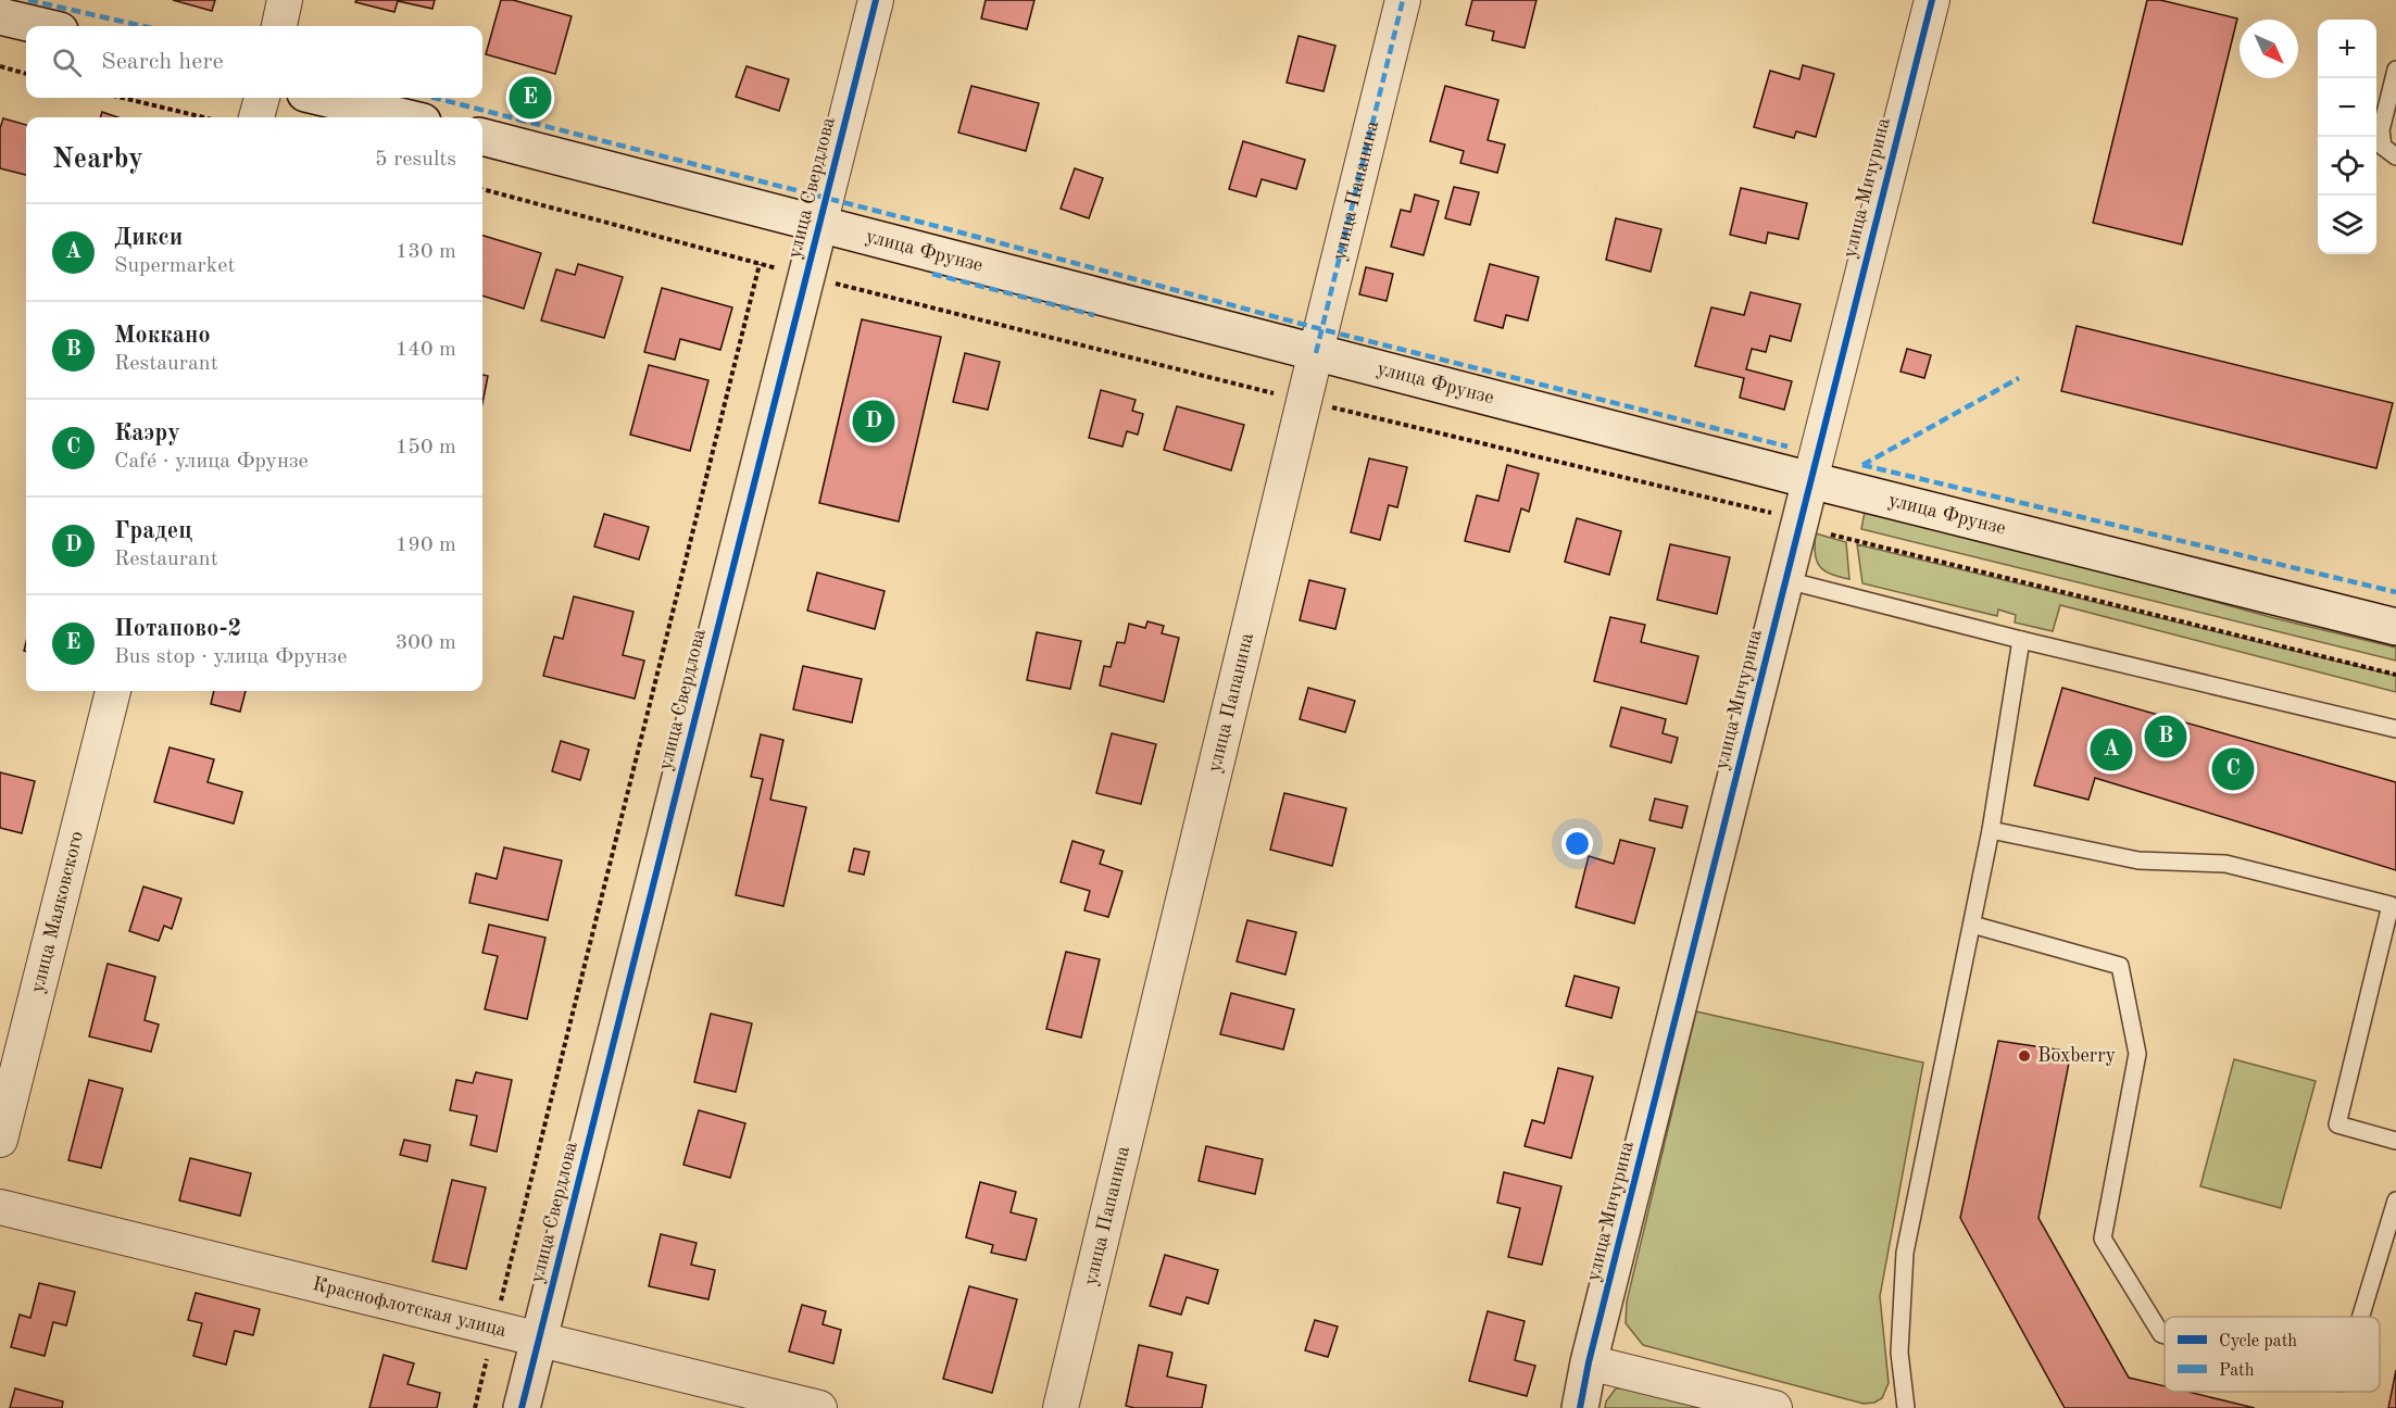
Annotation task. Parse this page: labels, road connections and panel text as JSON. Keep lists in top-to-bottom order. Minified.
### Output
{"streets":{"street":["улица Свердлова","улица Мичурина","улица Папанина","улица Фрунзе","улица Маяковского","Краснофлотская улица"]},"crossings":[["улица Свердлова","улица Фрунзе"],["улица Свердлова","Краснофлотская улица"],["улица Мичурина","улица Фрунзе"],["улица Папанина","улица Фрунзе"]],"places":["Boxberry"],"legend":["Cycle path","Path"],"north":"bottom right","page":{"map_buttons":["+","−"],"search":"Search here","pins":["E","D","B","A","C"],"heading":["Nearby","5 results"],"list":[{"mark":"A","name":"Дикси","note":"Supermarket","value":"130 m"},{"mark":"B","name":"Моккано","note":"Restaurant","value":"140 m"},{"mark":"C","name":"Каэру","note":"Café · улица Фрунзе","value":"150 m"},{"mark":"D","name":"Градец","note":"Restaurant","value":"190 m"},{"mark":"E","name":"Потапово-2","note":"Bus stop · улица Фрунзе","value":"300 m"}]}}
